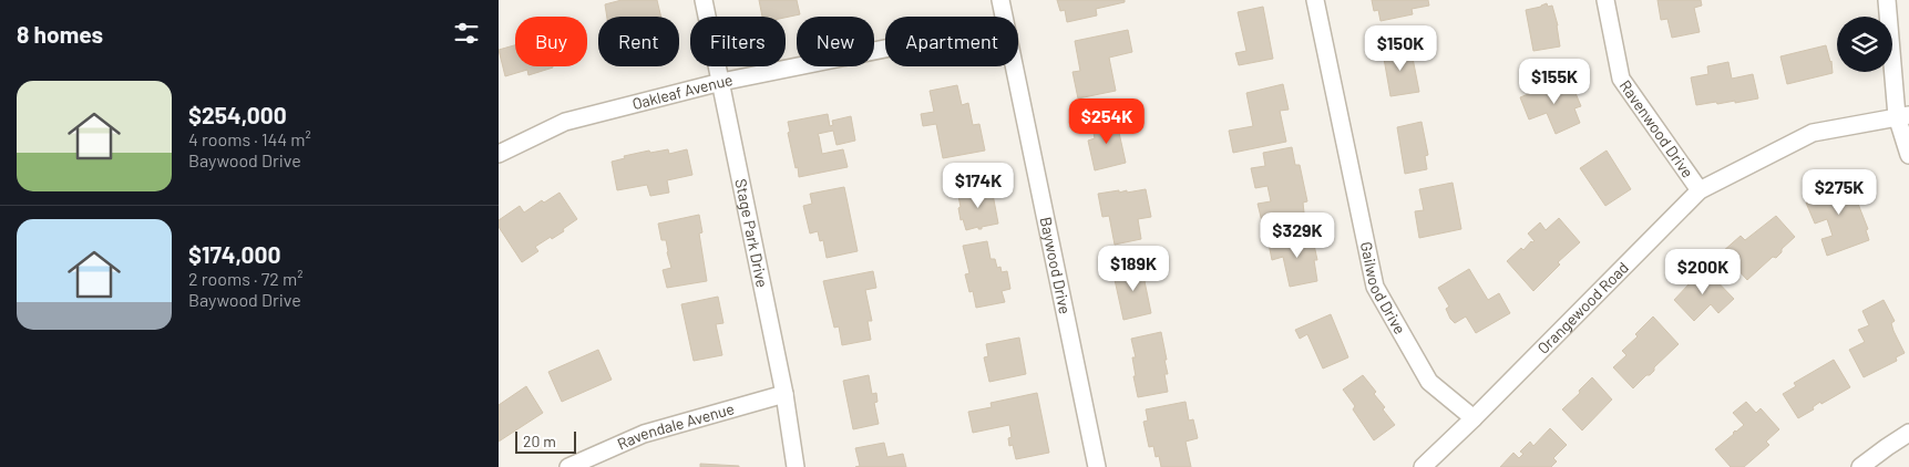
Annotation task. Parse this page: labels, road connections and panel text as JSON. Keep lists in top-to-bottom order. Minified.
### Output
{"streets":{"street":["Oakleaf Avenue","Ravenwood Drive","Stage Park Drive","Baywood Drive","Gailwood Drive","Orangewood Road","Ravendale Avenue"]},"crossings":[["Oakleaf Avenue","Stage Park Drive"],["Ravenwood Drive","Orangewood Road"],["Stage Park Drive","Ravendale Avenue"],["Gailwood Drive","Orangewood Road"]],"scale_bar":"20 m","page":{"heading":"8 homes","chip":["Buy","Rent","Filters","New","Apartment"],"price":["$150K","$155K","$254K","$174K","$275K","$329K","$189K","$200K"],"list":[{"name":"$254,000","note":"4 rooms · 144 m² · Baywood Drive"},{"name":"$174,000","note":"2 rooms · 72 m² · Baywood Drive"}],"scale":"20 m"}}
